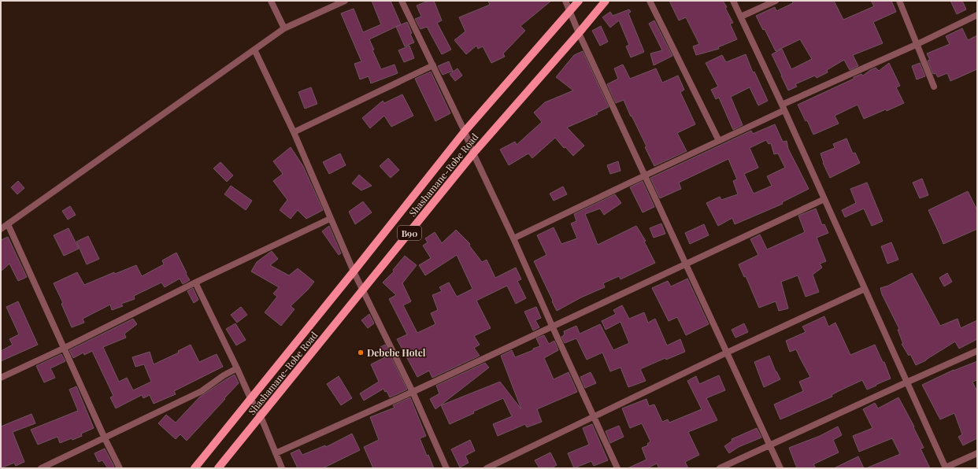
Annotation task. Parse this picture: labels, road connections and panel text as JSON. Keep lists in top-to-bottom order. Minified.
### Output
{"streets":{"main road":["Shashamane-Robe Road","B90"]},"places":["Debebe Hotel"]}
